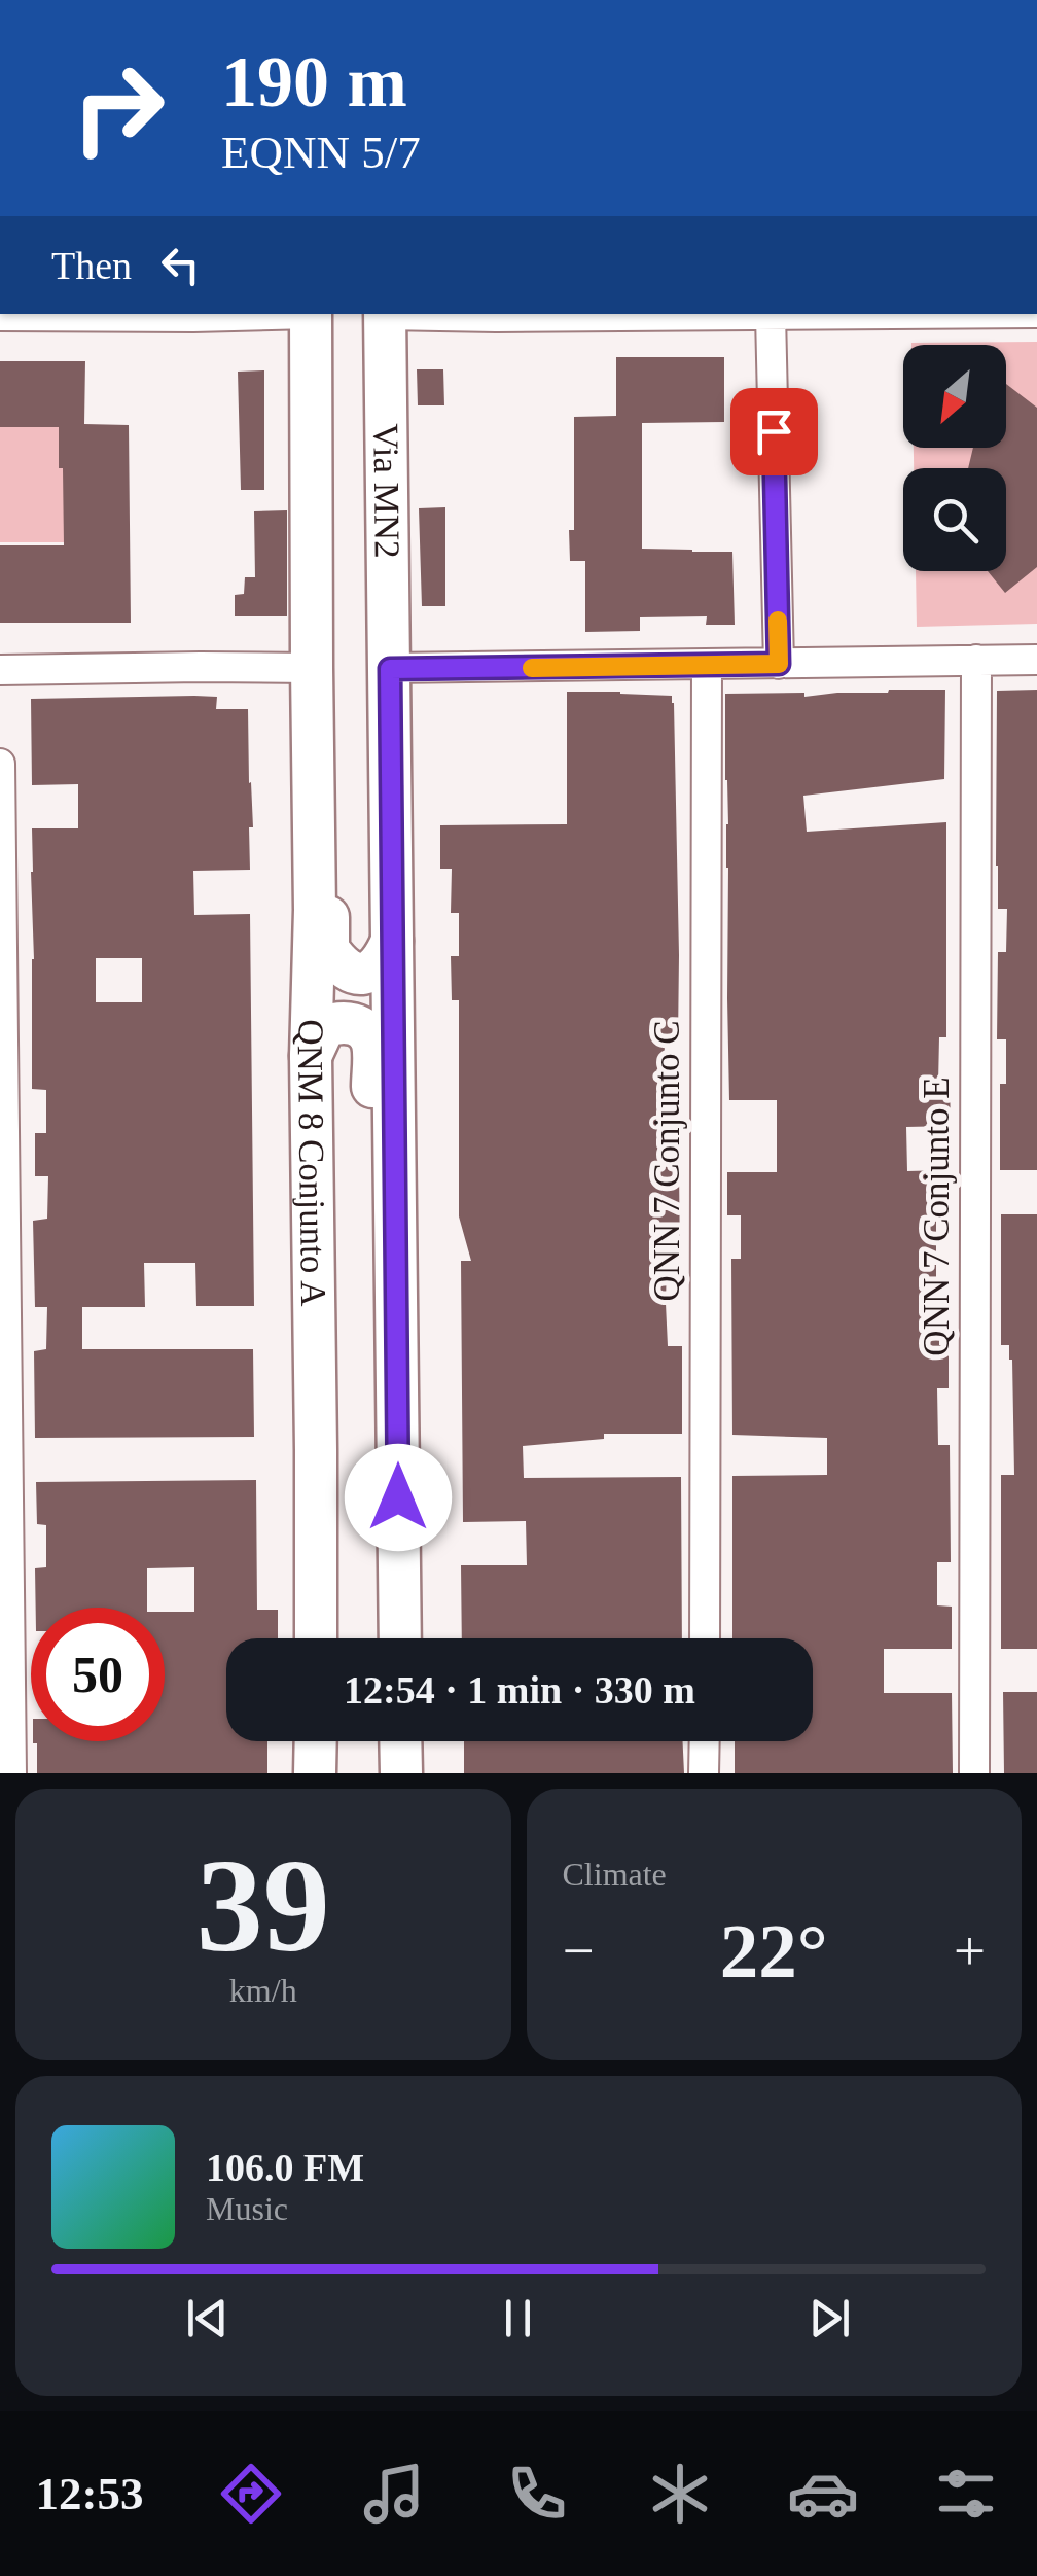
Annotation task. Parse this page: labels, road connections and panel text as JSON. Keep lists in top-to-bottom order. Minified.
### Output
{"streets":{"main road":["Via MN2","QNM 8 Conjunto A"],"street":["QNN 7 Conjunto C","QNN 7 Conjunto E"]},"crossings":[["Via MN2","QNM 8 Conjunto A"]],"north":"bottom left","page":{"turn":["190 m","EQNN 5/7"],"then":"Then","limit":"50","trip":"12:54 · 1 min · 330 m","tile":[["39","km/h"],"Climate"],"heat":["−","22°","+"],"song":["106.0 FM","Music"],"tabs":"12:53"}}
